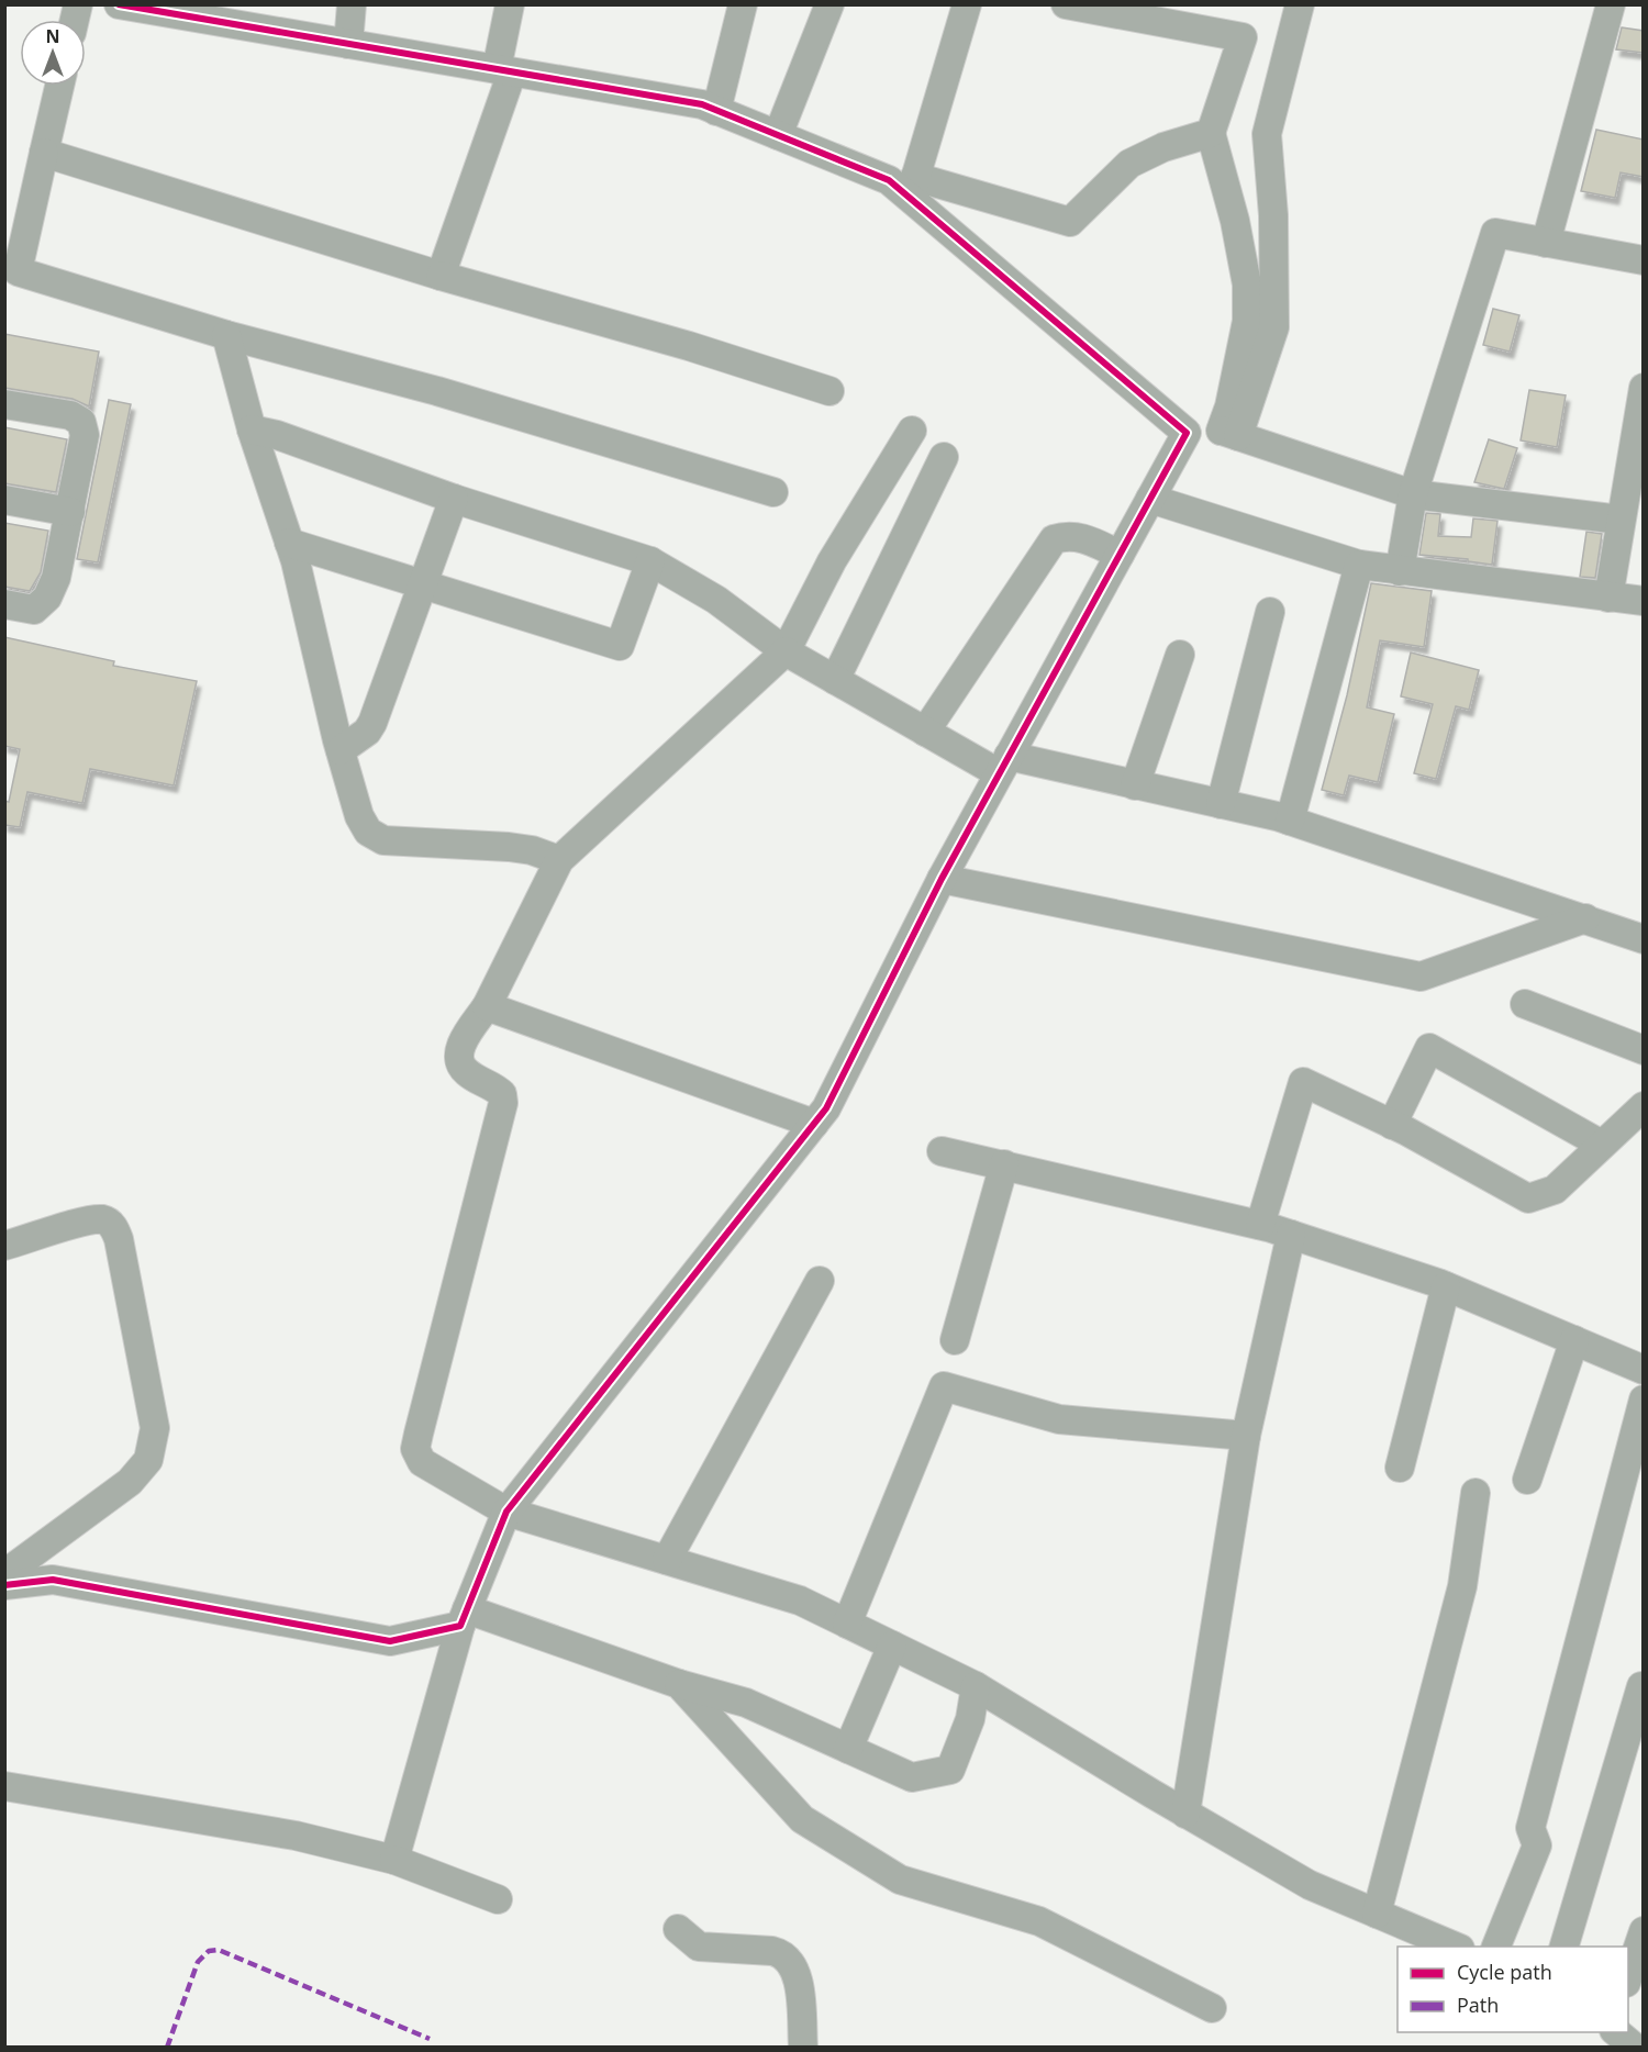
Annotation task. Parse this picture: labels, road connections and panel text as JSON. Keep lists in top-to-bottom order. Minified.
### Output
{"legend":["Cycle path","Path"],"north":"top"}
